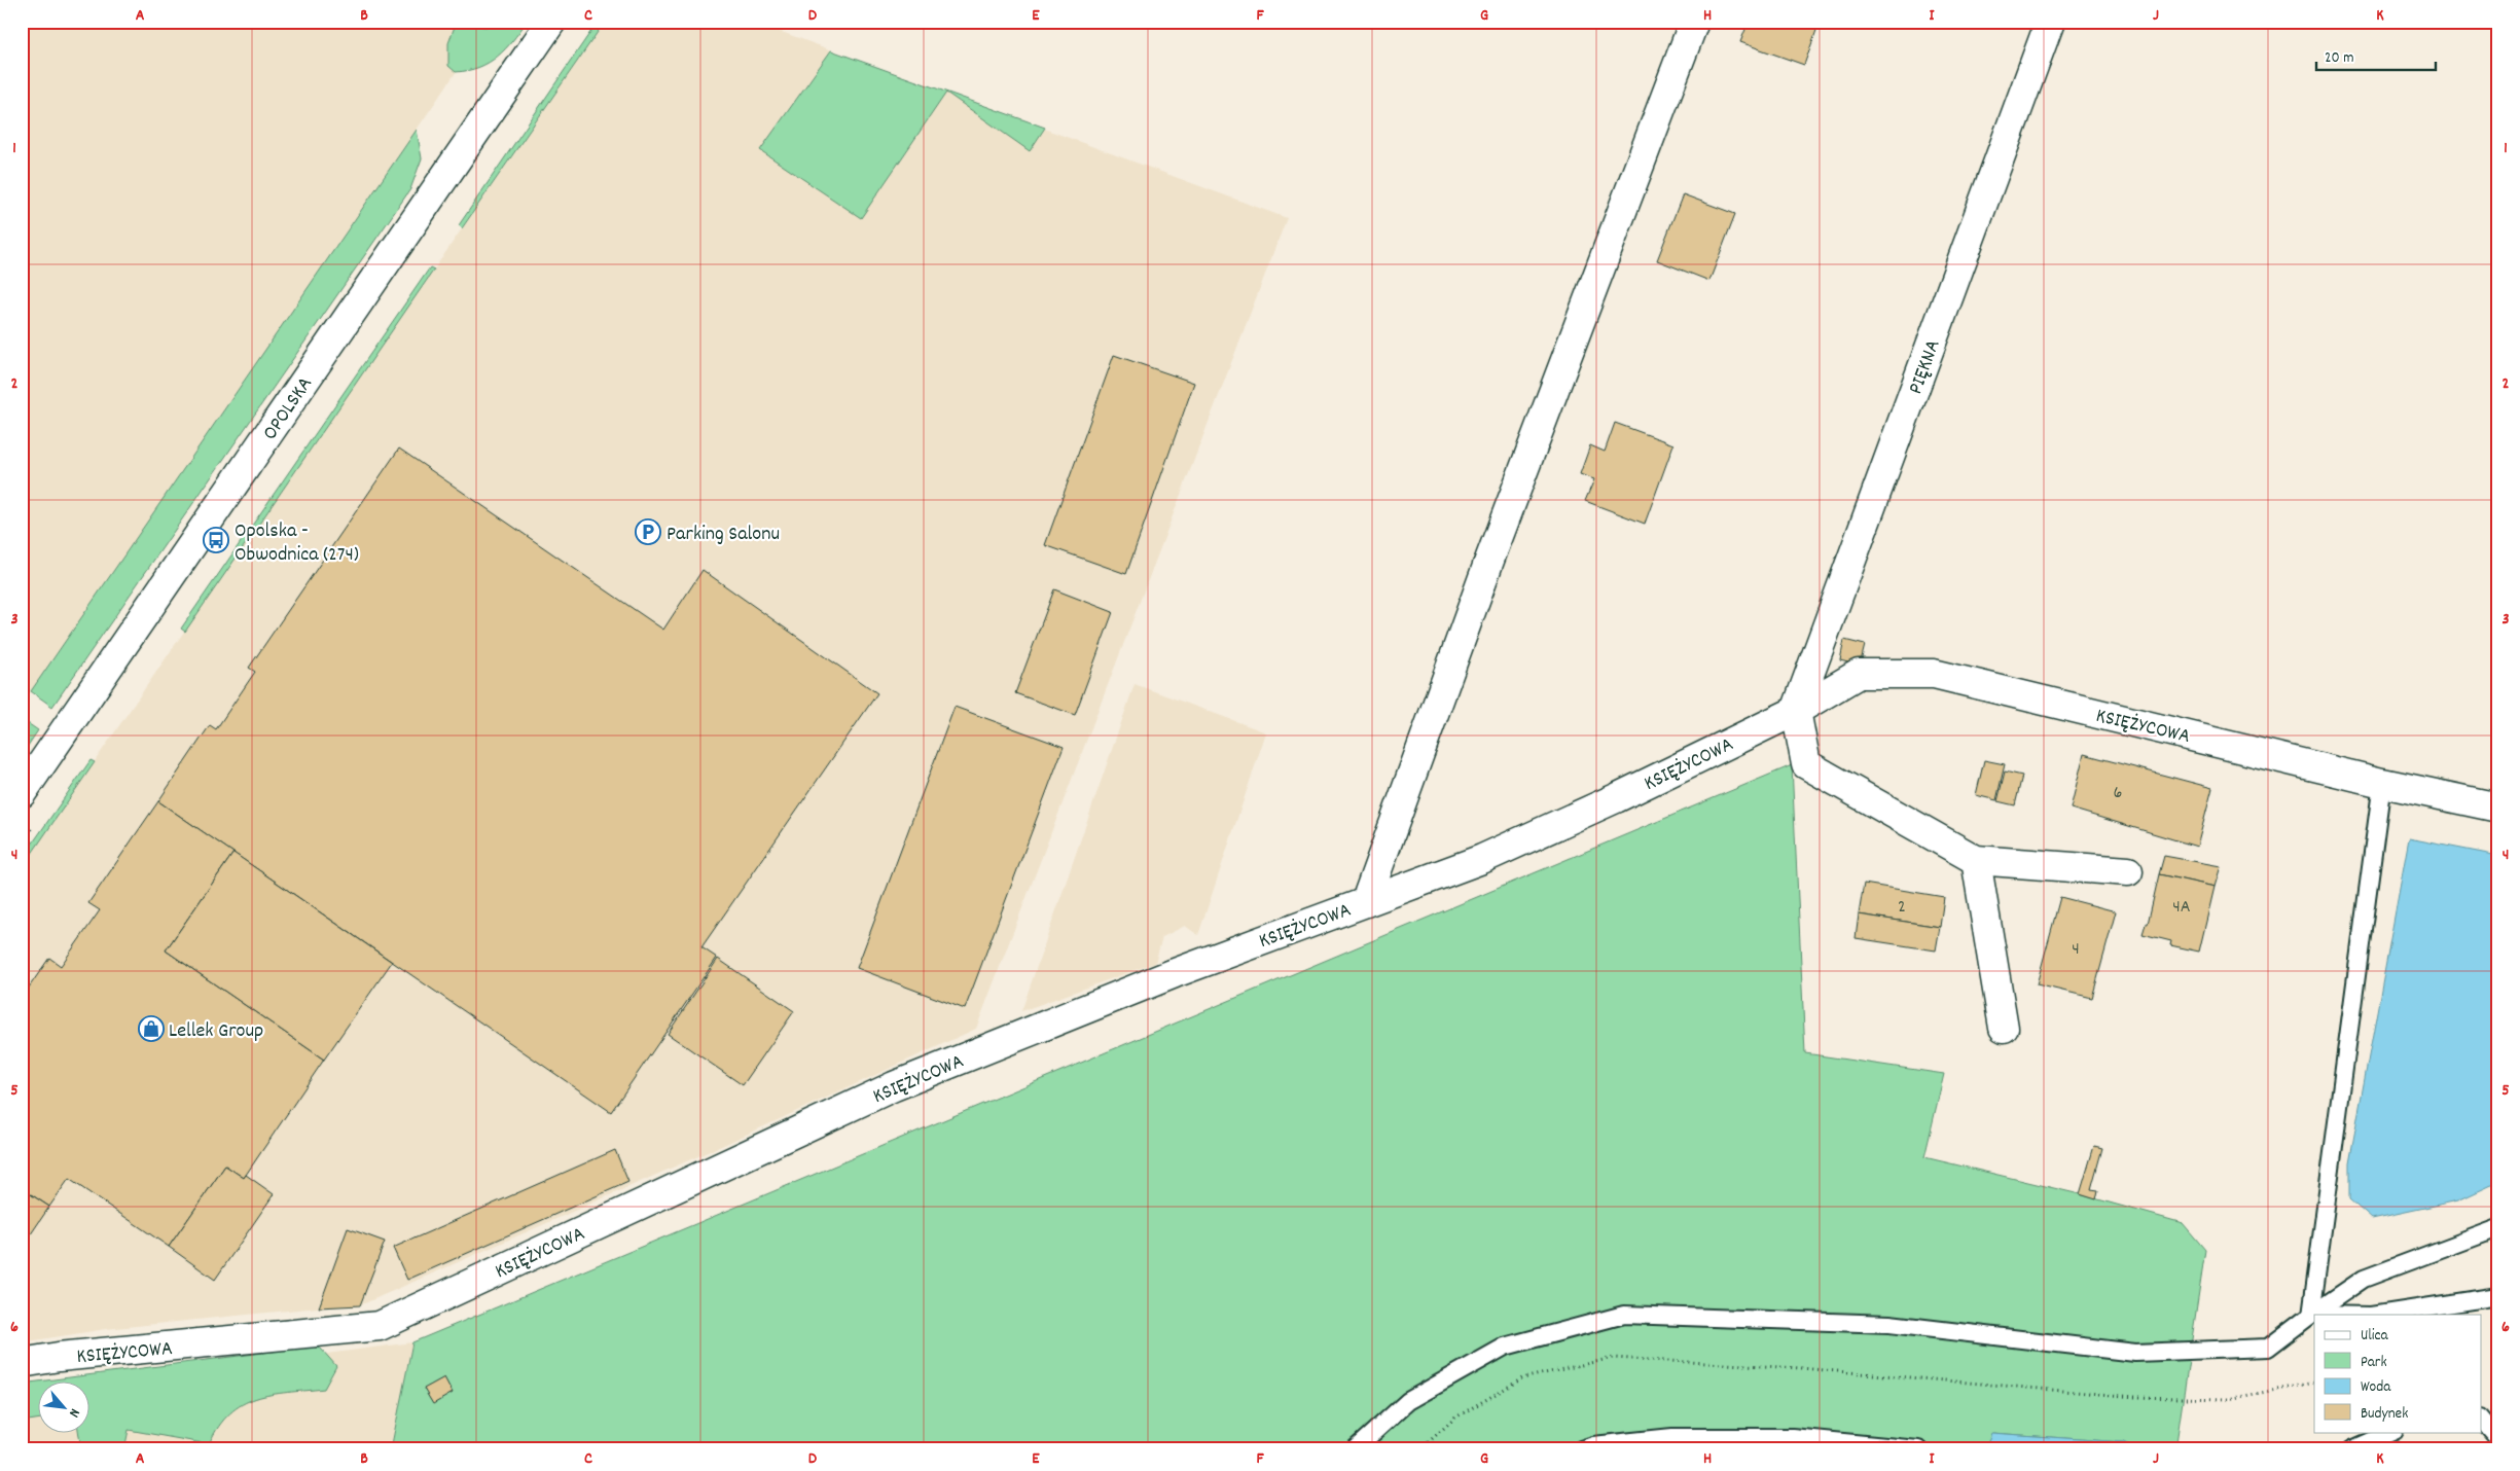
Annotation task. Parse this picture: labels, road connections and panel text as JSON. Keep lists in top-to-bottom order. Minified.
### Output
{"streets":{"street":["PIĘKNA","OPOLSKA","KSIĘŻYCOWA"]},"crossings":[["PIĘKNA","KSIĘŻYCOWA"]],"places":{"parking":["Parking Salonu"],"bus stop":["Opolska - Obwodnica (274)"],"shop":["Lellek Group"]},"house_numbers":["6","2","4A","4"],"legend":["Ulica","Park","Woda","Budynek"],"scale_bar":"20 m","north":"bottom right","grid":{"columns":["A","B","C","D","E","F","G","H","I","J","K"],"rows":["1","2","3","4","5","6"]}}
